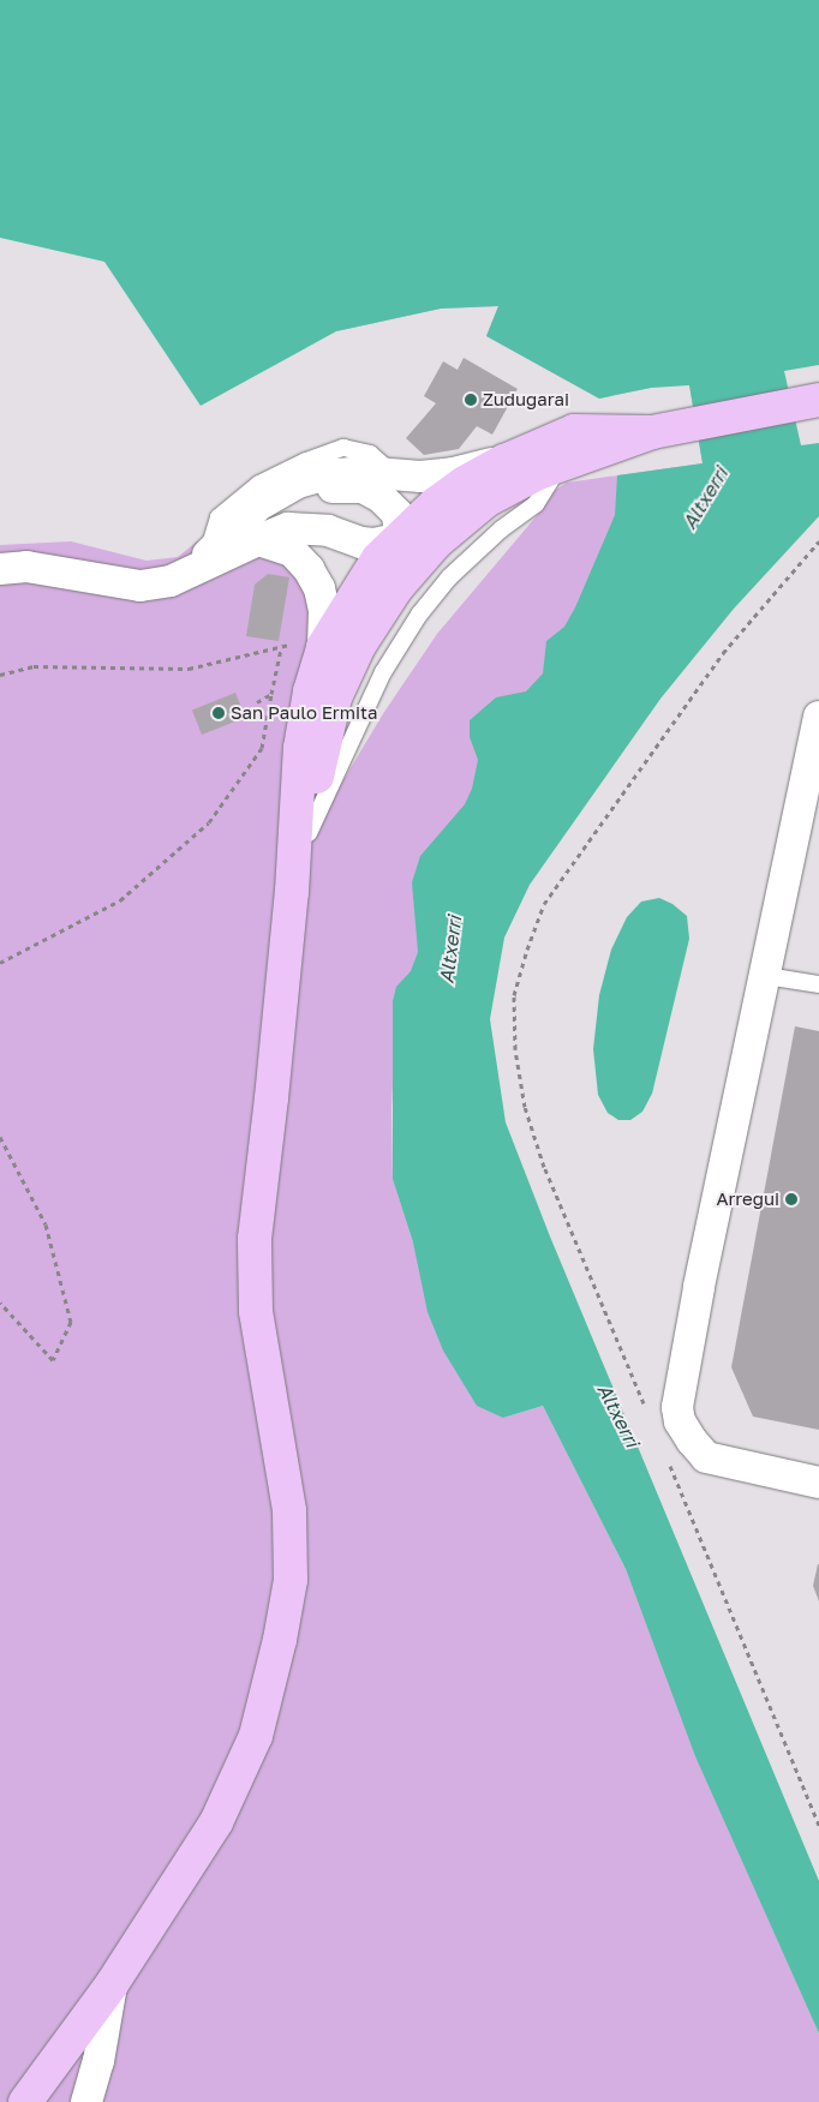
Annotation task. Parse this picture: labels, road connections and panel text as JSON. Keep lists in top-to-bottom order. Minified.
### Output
{"water":["Altxerri"],"places":["Zudugarai","San Paulo Ermita","Arregui"]}
